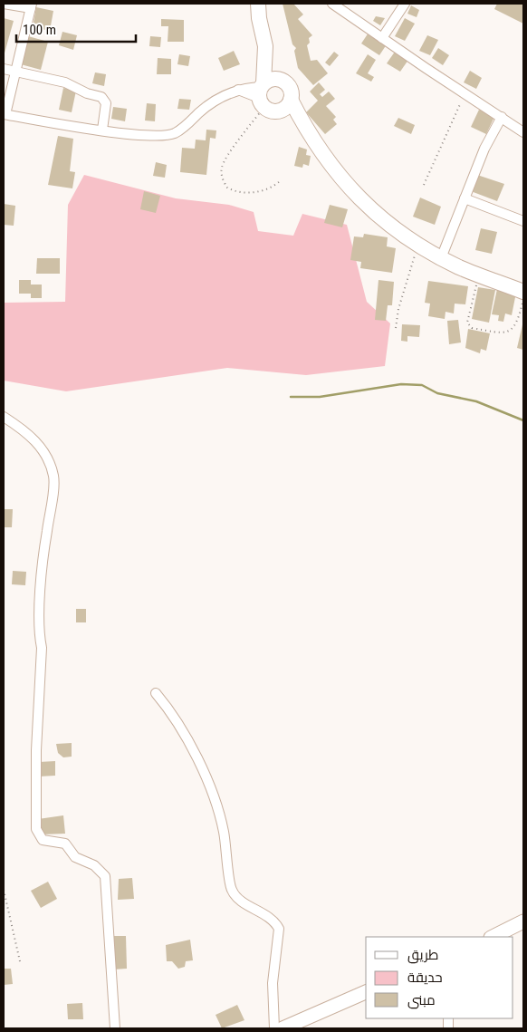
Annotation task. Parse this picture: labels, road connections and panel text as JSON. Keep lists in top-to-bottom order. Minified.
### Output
{"legend":["طريق","حديقة","مبنى"],"scale_bar":"100 m"}
